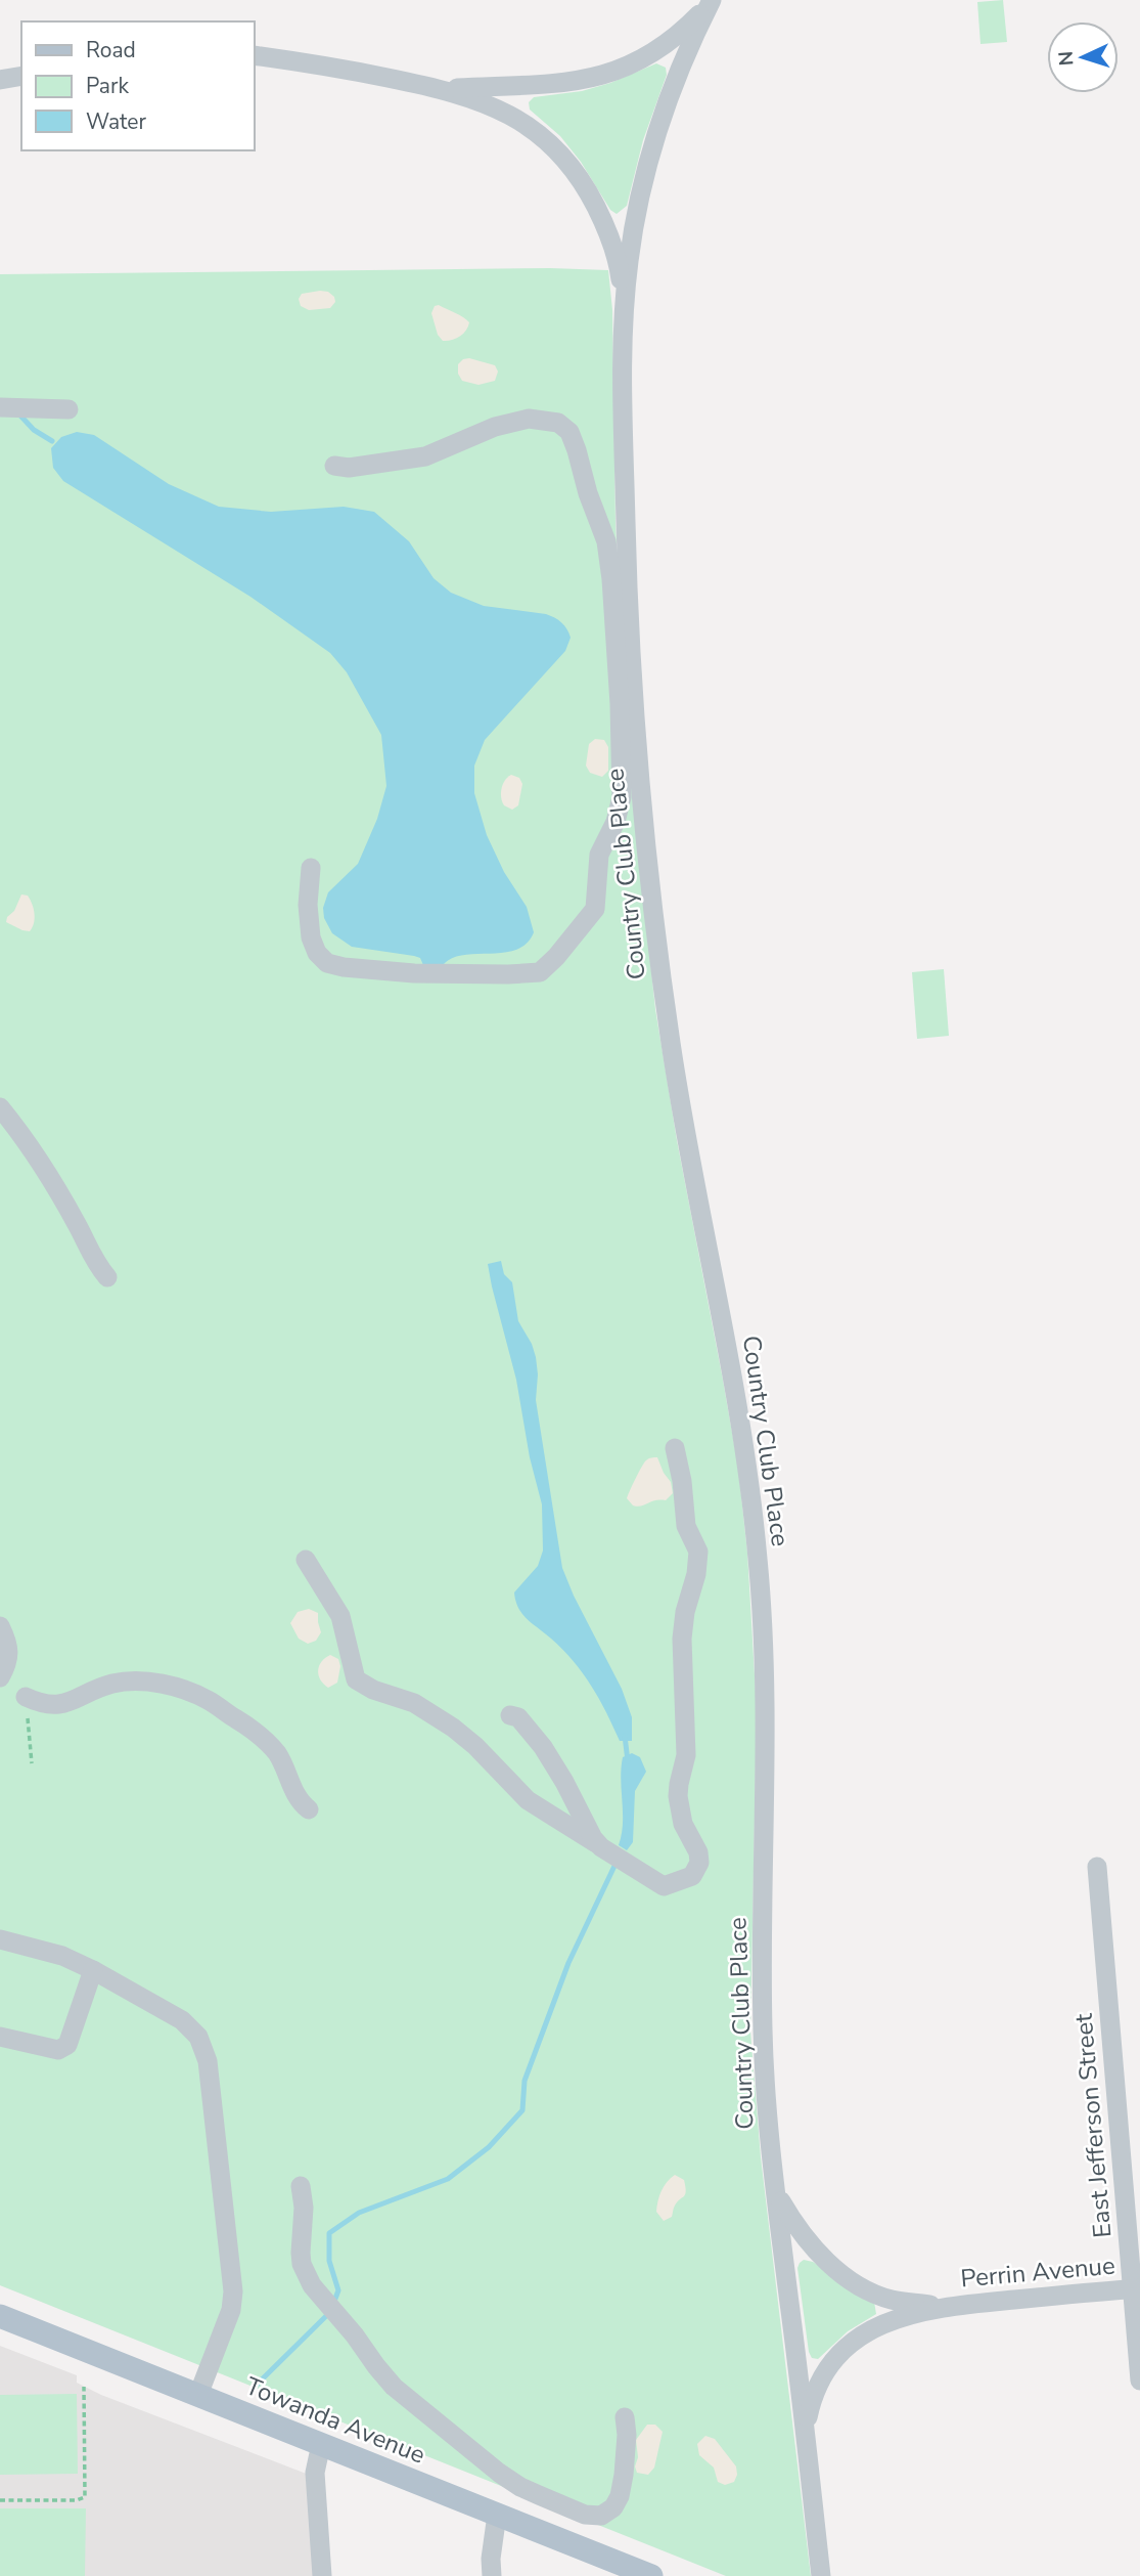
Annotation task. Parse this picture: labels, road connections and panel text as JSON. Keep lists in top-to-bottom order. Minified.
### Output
{"streets":{"main road":["Towanda Avenue"],"street":["Country Club Place","East Jefferson Street","Perrin Avenue"]},"crossings":[["Country Club Place","Perrin Avenue"],["East Jefferson Street","Perrin Avenue"]],"legend":["Road","Park","Water"],"north":"left"}
